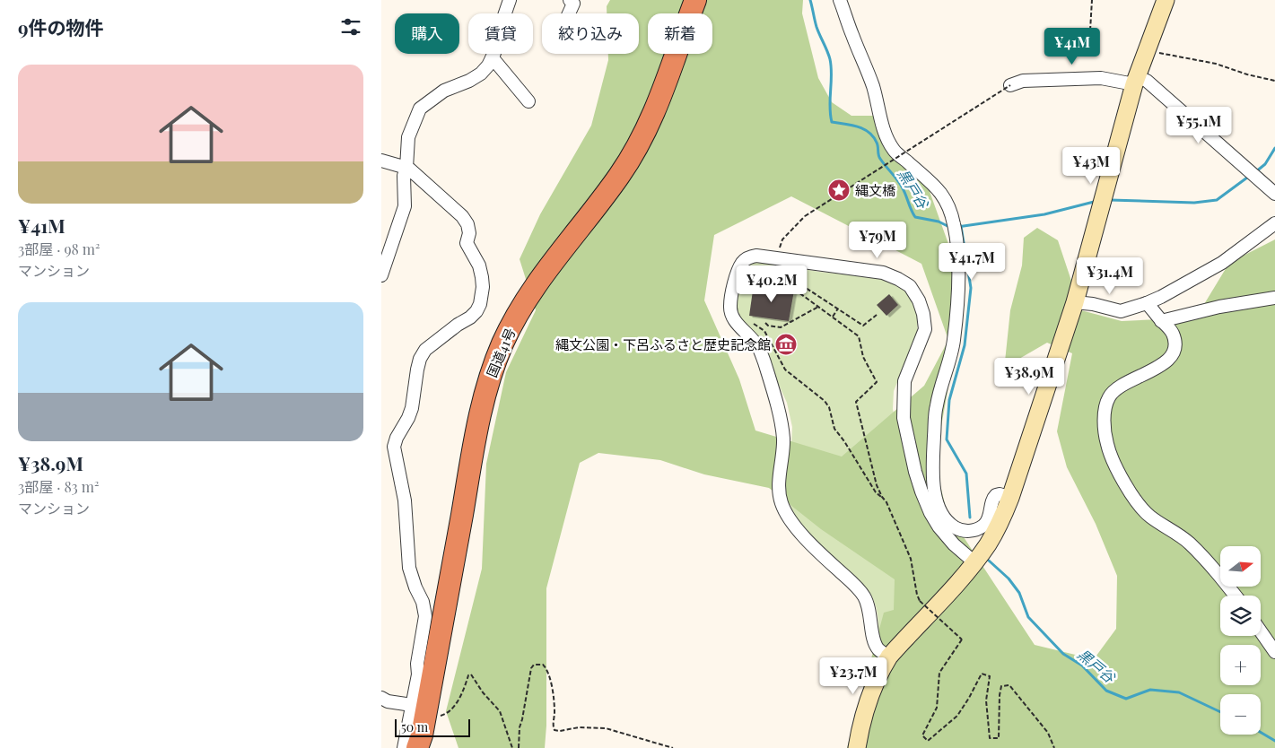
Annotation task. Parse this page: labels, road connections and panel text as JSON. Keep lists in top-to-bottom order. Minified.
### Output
{"streets":{"highway":["国道41号"]},"water":["黒戸谷"],"places":{"place":["縄文橋"],"museum":["縄文公園・下呂ふるさと歴史記念館"]},"scale_bar":"50 m","north":"right","page":{"heading":"9件の物件","chip":["購入","賃貸","絞り込み","新着"],"price":["¥41M","¥55.1M","¥43M","¥79M","¥41.7M","¥31.4M","¥40.2M","¥38.9M","¥23.7M"],"list":[{"name":"¥41M","note":"3部屋 · 98 m² · マンション"},{"name":"¥38.9M","note":"3部屋 · 83 m² · マンション"}],"map_buttons":["+","−"],"scale":"50 m"}}
